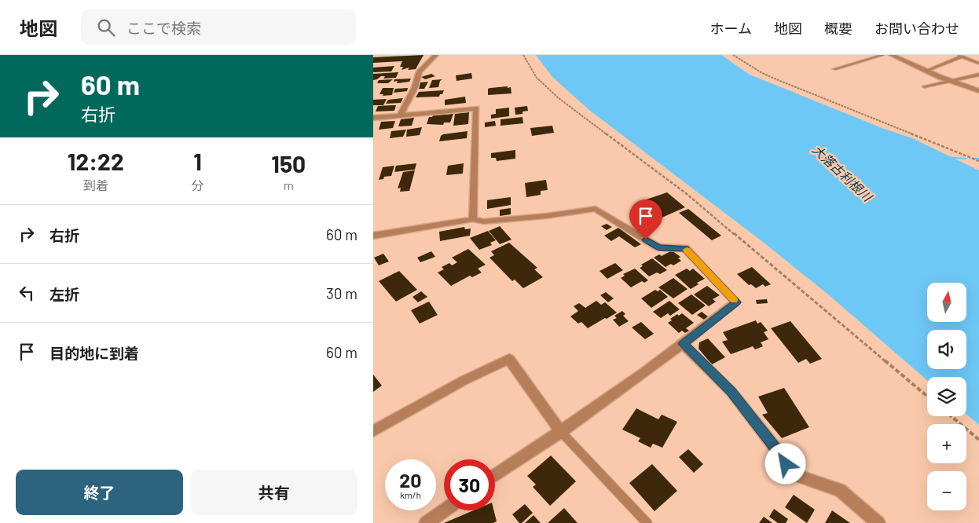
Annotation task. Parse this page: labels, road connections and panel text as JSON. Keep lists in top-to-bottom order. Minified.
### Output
{"water":["大落古利根川"],"north":"top","page":{"header":"地図","search":"ここで検索","nav":["ホーム","地図","概要","お問い合わせ"],"turn":["60 m","右折"],"eta":["12:22","到着","1","分","150","m"],"list":[{"name":"右折","value":"60 m"},{"name":"左折","value":"30 m"},{"name":"目的地に到着","value":"60 m"}],"map_buttons":["+","−"],"speed":"20 km/h","limit":"30","buttons":["終了","共有"]}}
